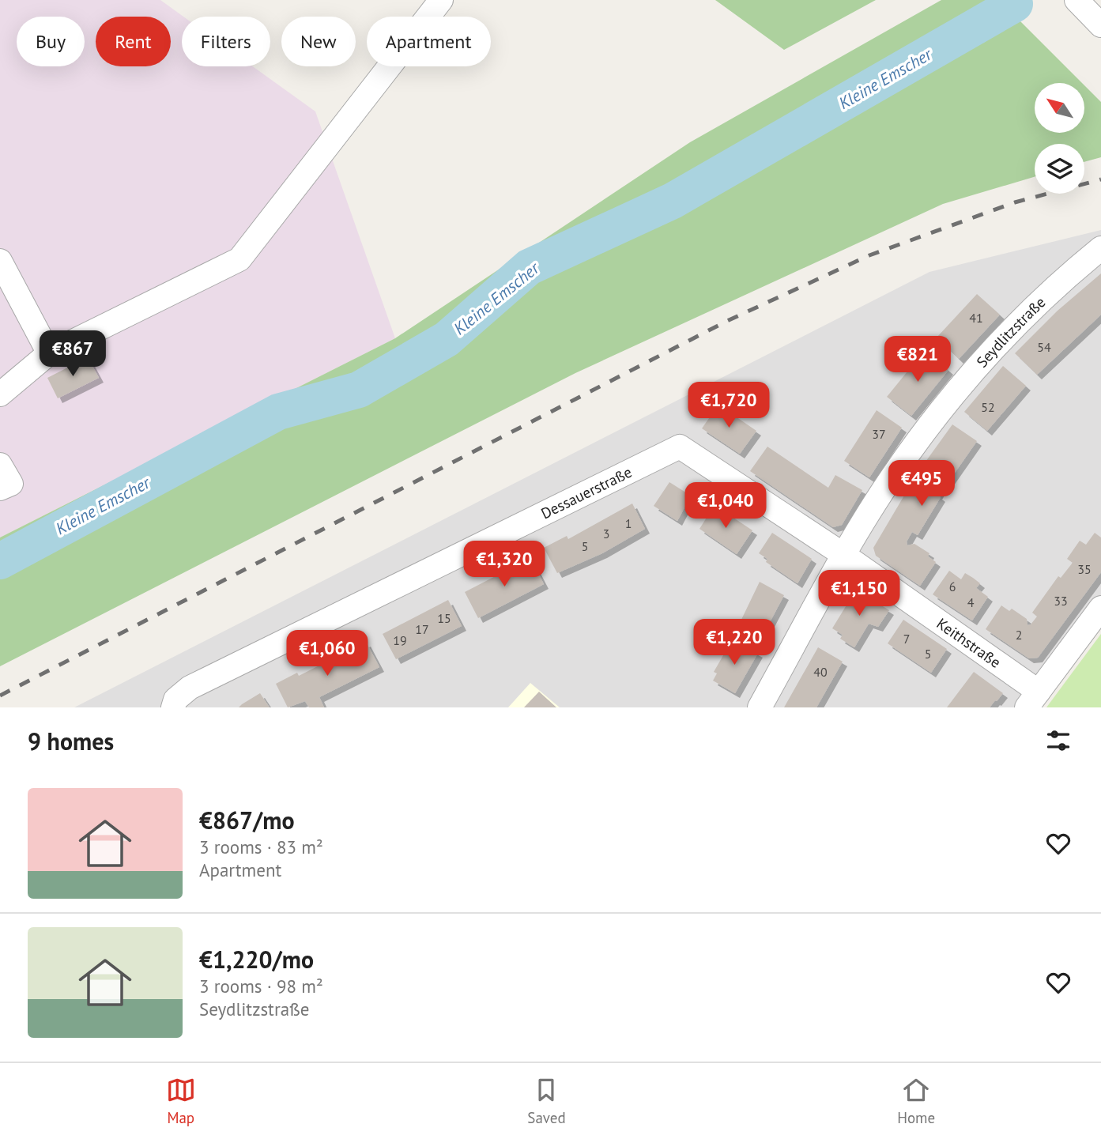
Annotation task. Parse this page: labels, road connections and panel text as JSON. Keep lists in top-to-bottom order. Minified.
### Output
{"streets":{"street":["Seydlitzstraße","Dessauerstraße","Keithstraße"]},"crossings":[["Seydlitzstraße","Dessauerstraße"],["Seydlitzstraße","Keithstraße"],["Dessauerstraße","Keithstraße"]],"water":["Kleine Emscher"],"house_numbers":["41","54","52","37","1","3","5","35","6","33","4","15","17","2","7","19","5","40"],"north":"top left","page":{"chip":["Buy","Rent","Filters","New","Apartment"],"price":["€867","€821","€1,720","€495","€1,040","€1,320","€1,150","€1,220","€1,060"],"heading":"9 homes","list":[{"name":"€867/mo","note":"3 rooms · 83 m² · Apartment"},{"name":"€1,220/mo","note":"3 rooms · 98 m² · Seydlitzstraße"}],"tabs":["Map","Saved","Home"]}}
